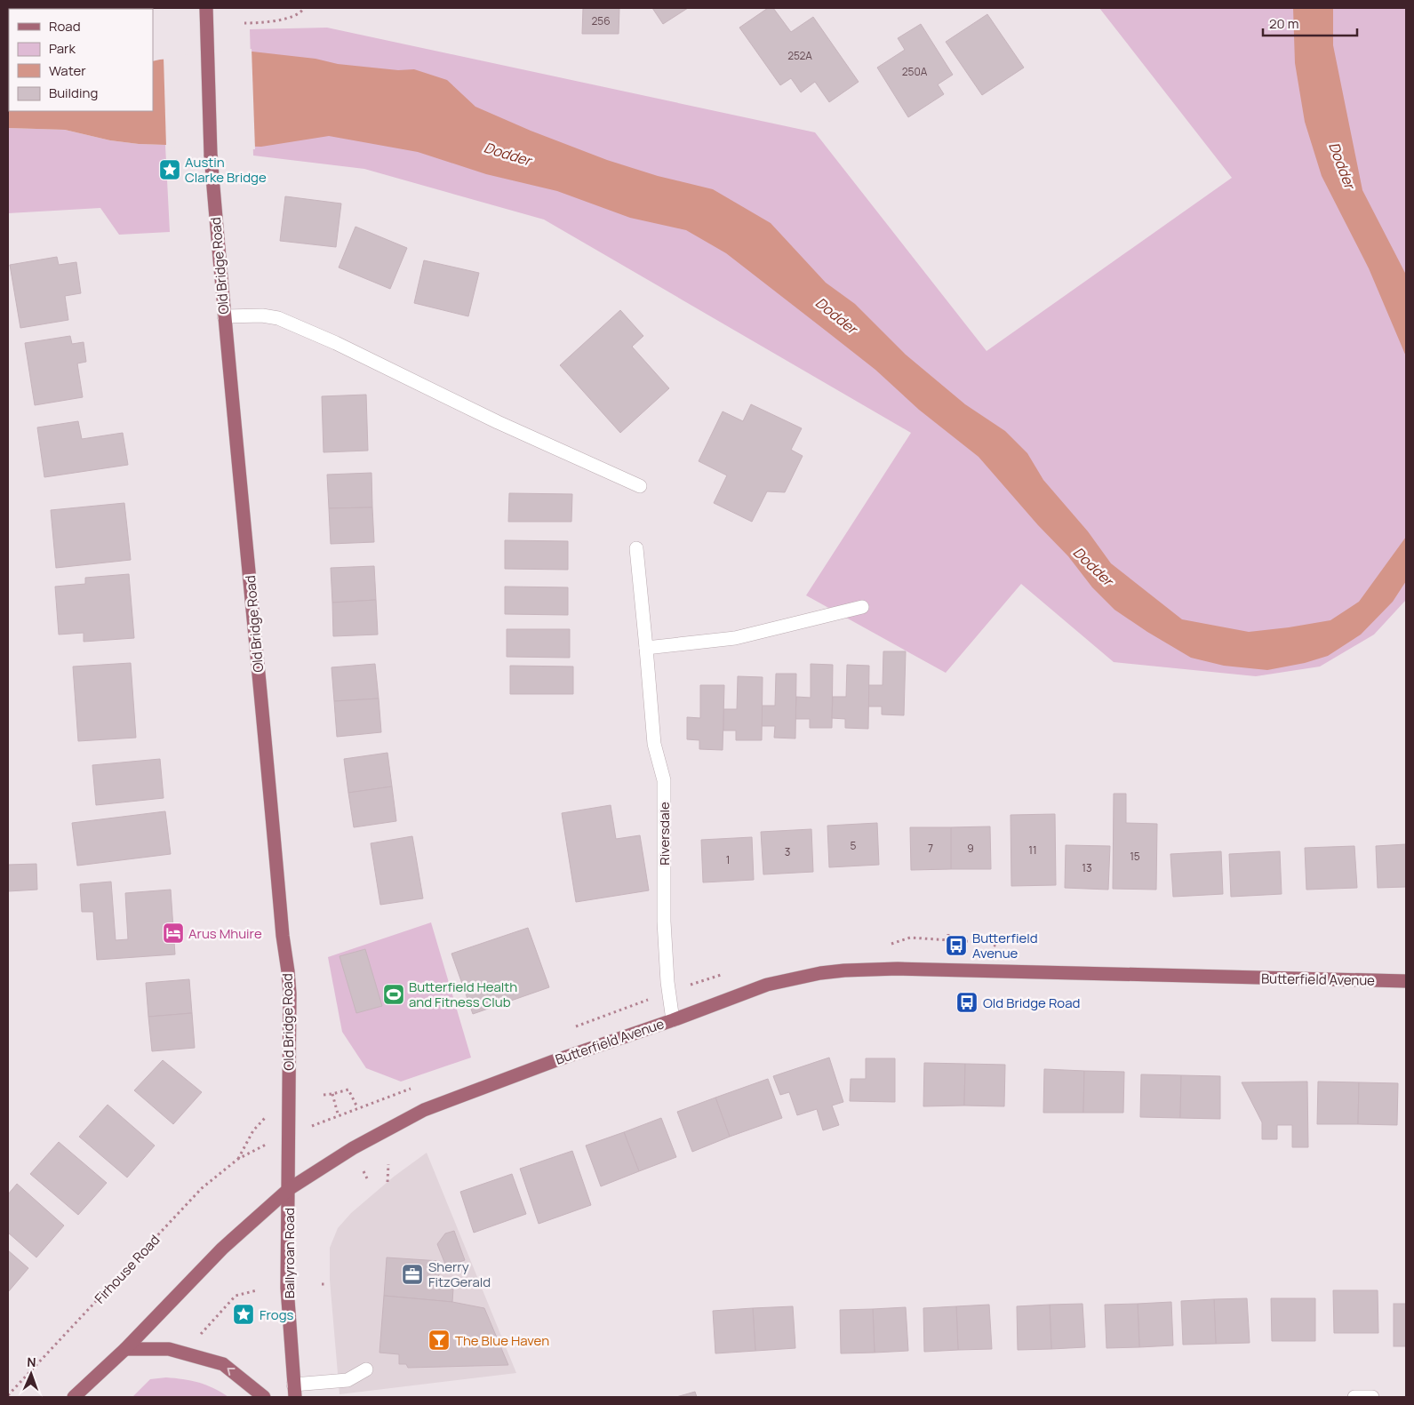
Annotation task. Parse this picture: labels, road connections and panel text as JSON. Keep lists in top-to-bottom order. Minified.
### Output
{"streets":{"main road":["Old Bridge Road","Butterfield Avenue","Ballyroan Road"],"street":["Riversdale"],"path":["Firhouse Road"]},"crossings":[["Old Bridge Road","Butterfield Avenue"],["Old Bridge Road","Ballyroan Road"],["Riversdale","Butterfield Avenue"],["Butterfield Avenue","Ballyroan Road"]],"water":["Dodder"],"places":{"place":["Austin Clarke Bridge","Frogs"],"hotel":["Arus Mhuire"],"bus stop":["Butterfield Avenue","Old Bridge Road"],"sports":["Butterfield Health and Fitness Club"],"office":["Sherry FitzGerald"],"bar":["The Blue Haven"]},"house_numbers":["256","252A","250A","5","7","9","11","3","15","1","13"],"legend":["Road","Park","Water","Building"],"scale_bar":"20 m","north":"top"}
